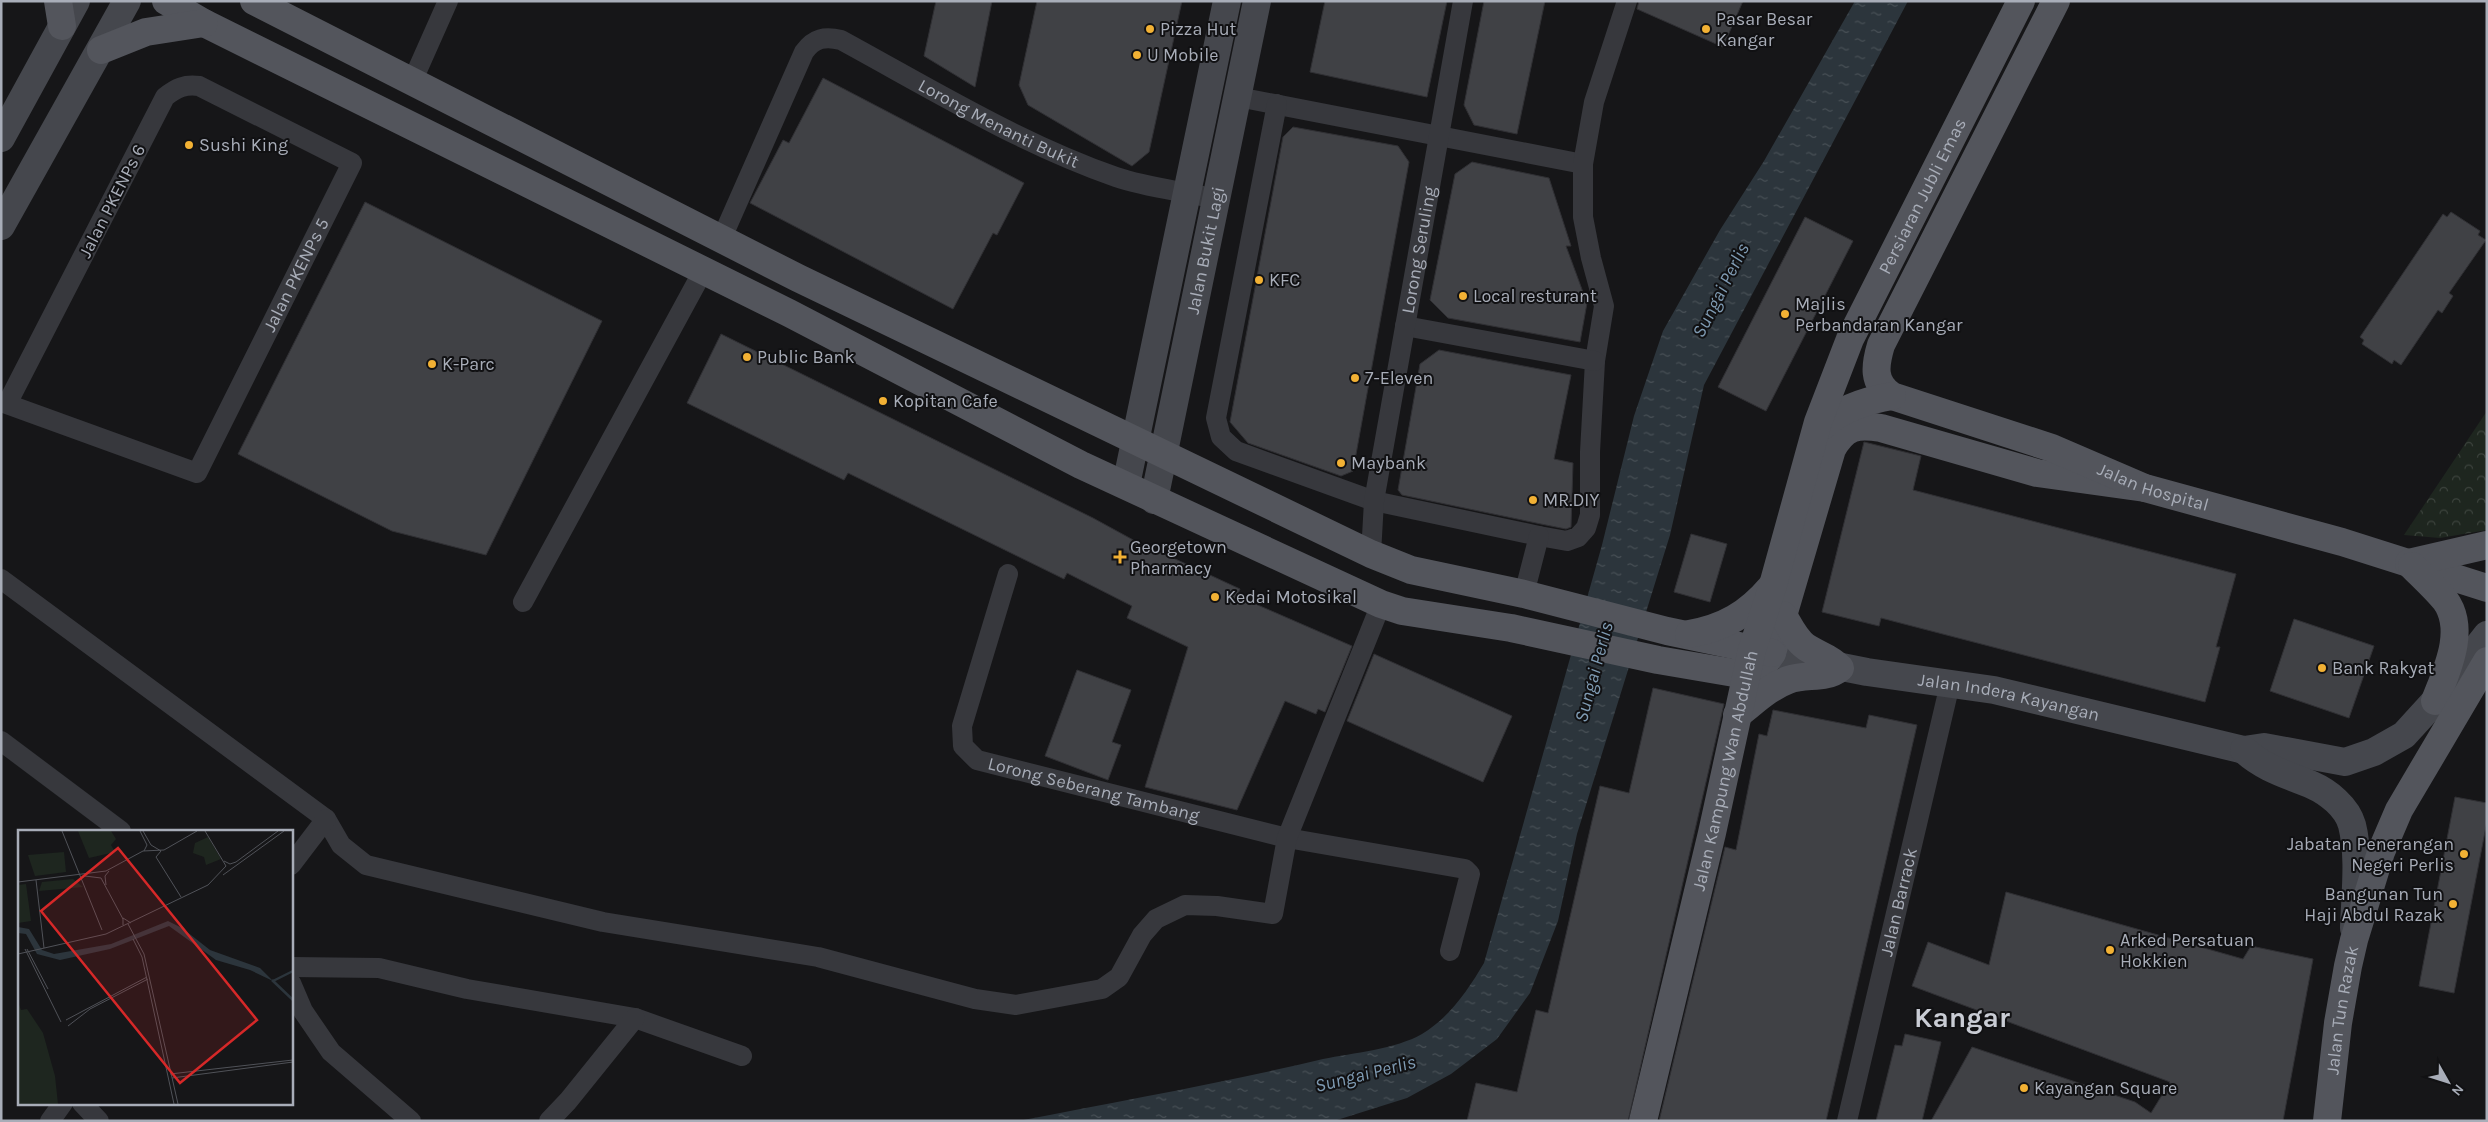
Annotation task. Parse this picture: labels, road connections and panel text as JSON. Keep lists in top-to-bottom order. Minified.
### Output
{"streets":{"main road":["Persiaran Jubli Emas","Jalan Hospital","Jalan Kampung Wan Abdullah","Jalan Tun Razak"],"street":["Lorong Menanti Bukit","Jalan PKENPs 6","Jalan Bukit Lagi","Lorong Seruling","Jalan PKENPs 5","Jalan Indera Kayangan","Lorong Seberang Tambang","Jalan Barrack"]},"crossings":[["Lorong Menanti Bukit","Jalan Bukit Lagi"],["Persiaran Jubli Emas","Jalan Hospital"],["Persiaran Jubli Emas","Jalan Kampung Wan Abdullah"],["Jalan PKENPs 6","Jalan PKENPs 5"],["Jalan Indera Kayangan","Jalan Kampung Wan Abdullah"],["Jalan Indera Kayangan","Jalan Barrack"]],"districts":["Kangar"],"water":["Sungai Perlis"],"places":{"other":["Pizza Hut","Pasar Besar Kangar","U Mobile","Sushi King","KFC","Local resturant","Majlis Perbandaran Kangar","Public Bank","K-Parc","7-Eleven","Kopitan Cafe","Maybank","MR.DIY","Kedai Motosikal","Bank Rakyat","Jabatan Penerangan Negeri Perlis","Bangunan Tun Haji Abdul Razak","Arked Persatuan Hokkien","Kayangan Square"],"health":["Georgetown Pharmacy"]},"north":"bottom right"}
